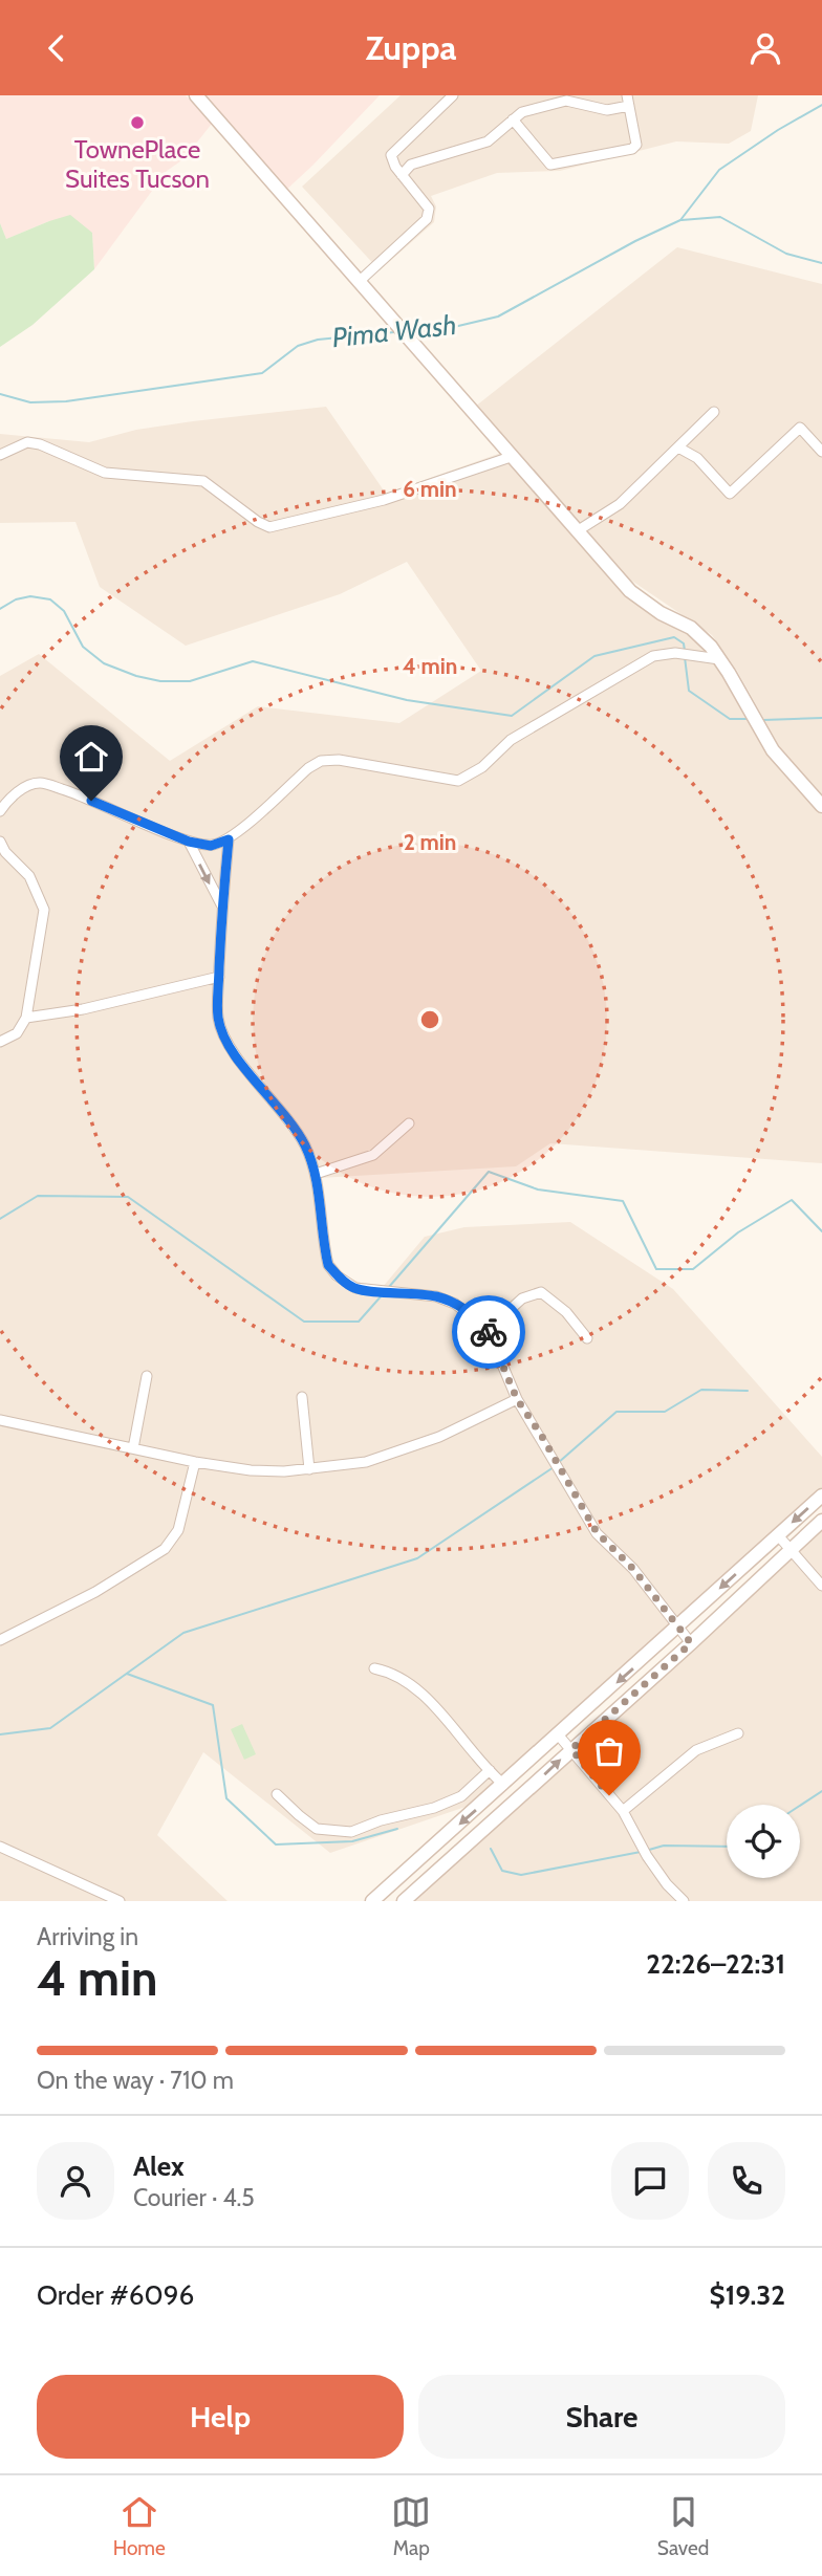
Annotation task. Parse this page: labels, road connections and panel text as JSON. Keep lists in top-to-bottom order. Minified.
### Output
{"water":["Pima Wash"],"places":["TownePlace Suites Tucson"],"page":{"header":"Zuppa","heading":["4 min","Arriving in","22:26–22:31"],"panel":["Alex","Courier · 4.5","Order #6096","$19.32"],"bar":"On the way · 710 m","buttons":["Help","Share"],"tabs":["Home","Map","Saved"]},"rings":["6 min","4 min","2 min"]}
